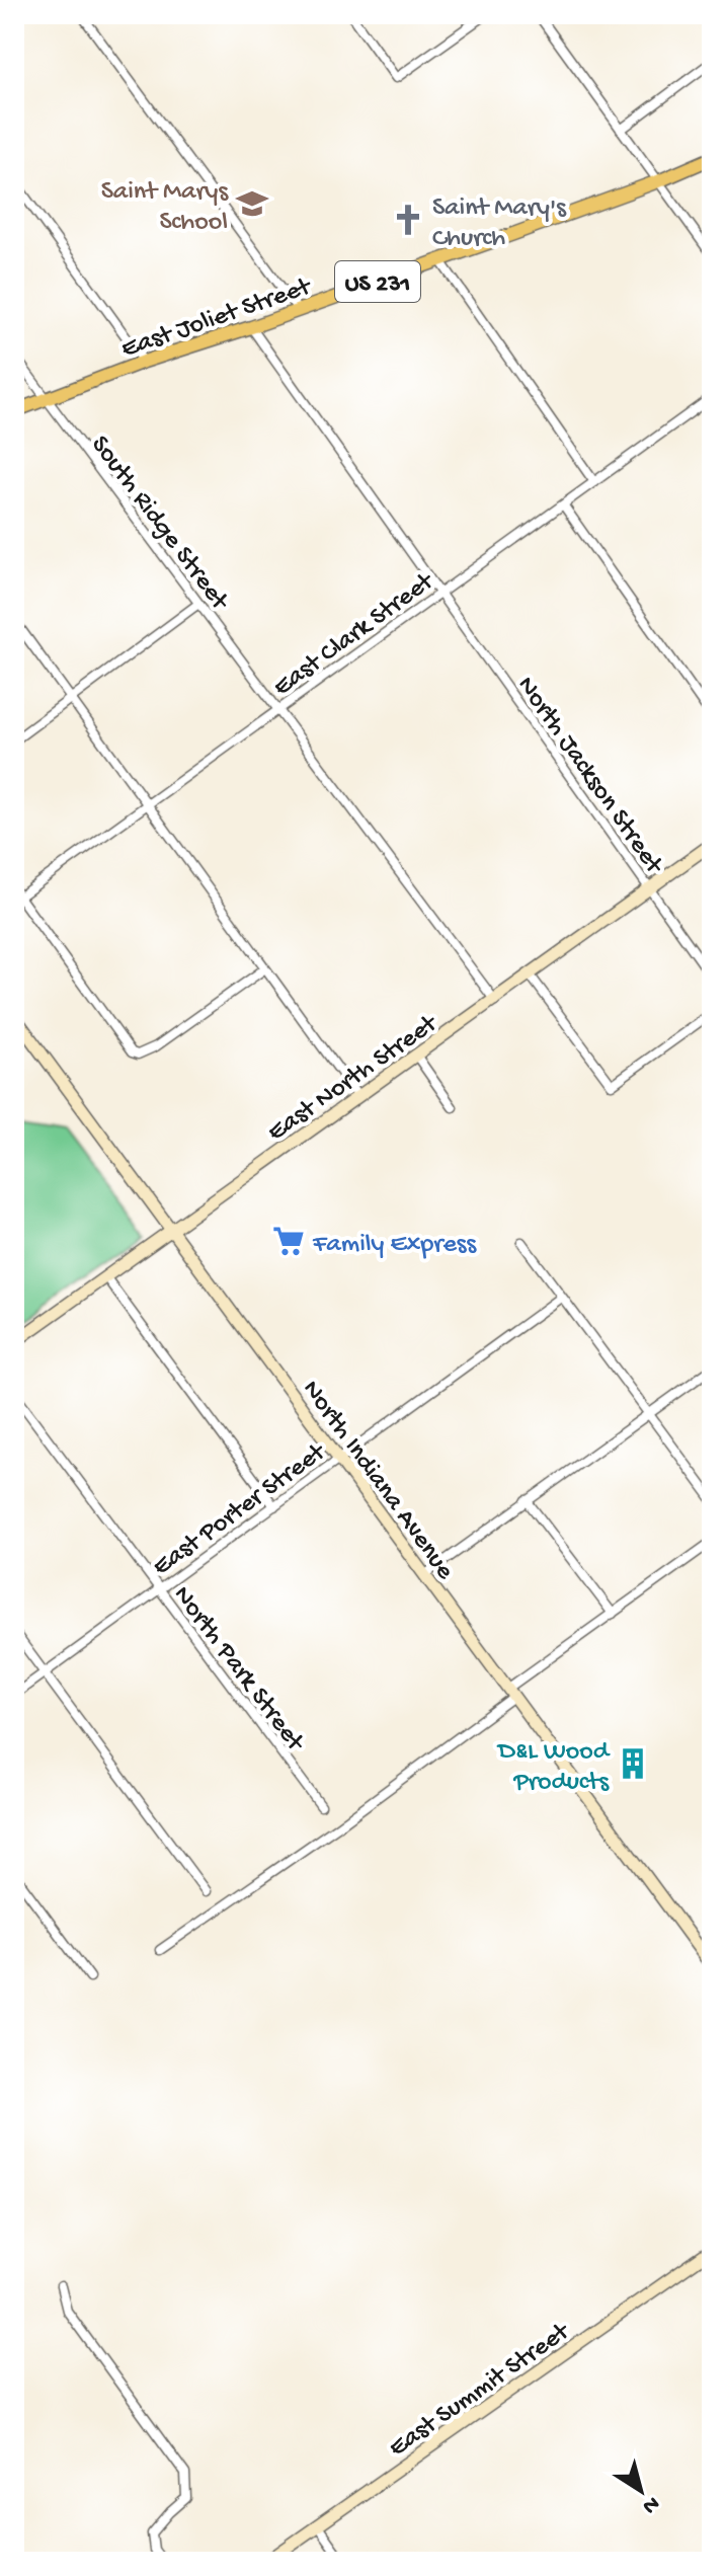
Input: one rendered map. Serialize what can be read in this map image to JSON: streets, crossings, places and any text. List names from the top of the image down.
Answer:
{
  "streets": {
    "main road": ["US 231", "East Joliet Street"],
    "street": [
      "South Ridge Street",
      "East Clark Street",
      "North Jackson Street",
      "East North Street",
      "North Indiana Avenue",
      "East Porter Street",
      "North Park Street",
      "East Summit Street"
    ]
  },
  "crossings": [
    ["US 231", "East Joliet Street"],
    ["East Joliet Street", "South Ridge Street"],
    ["East Joliet Street", "North Jackson Street"],
    ["South Ridge Street", "East Clark Street"],
    ["South Ridge Street", "East North Street"],
    ["East Clark Street", "North Jackson Street"],
    ["North Jackson Street", "East North Street"],
    ["East North Street", "North Indiana Avenue"],
    ["North Indiana Avenue", "East Porter Street"],
    ["East Porter Street", "North Park Street"]
  ],
  "places": {
    "school or university": ["Saint Marys School"],
    "church": ["Saint Mary's Church"],
    "supermarket": ["Family Express"],
    "building": ["D&L Wood Products"]
  },
  "north": "bottom right"
}
